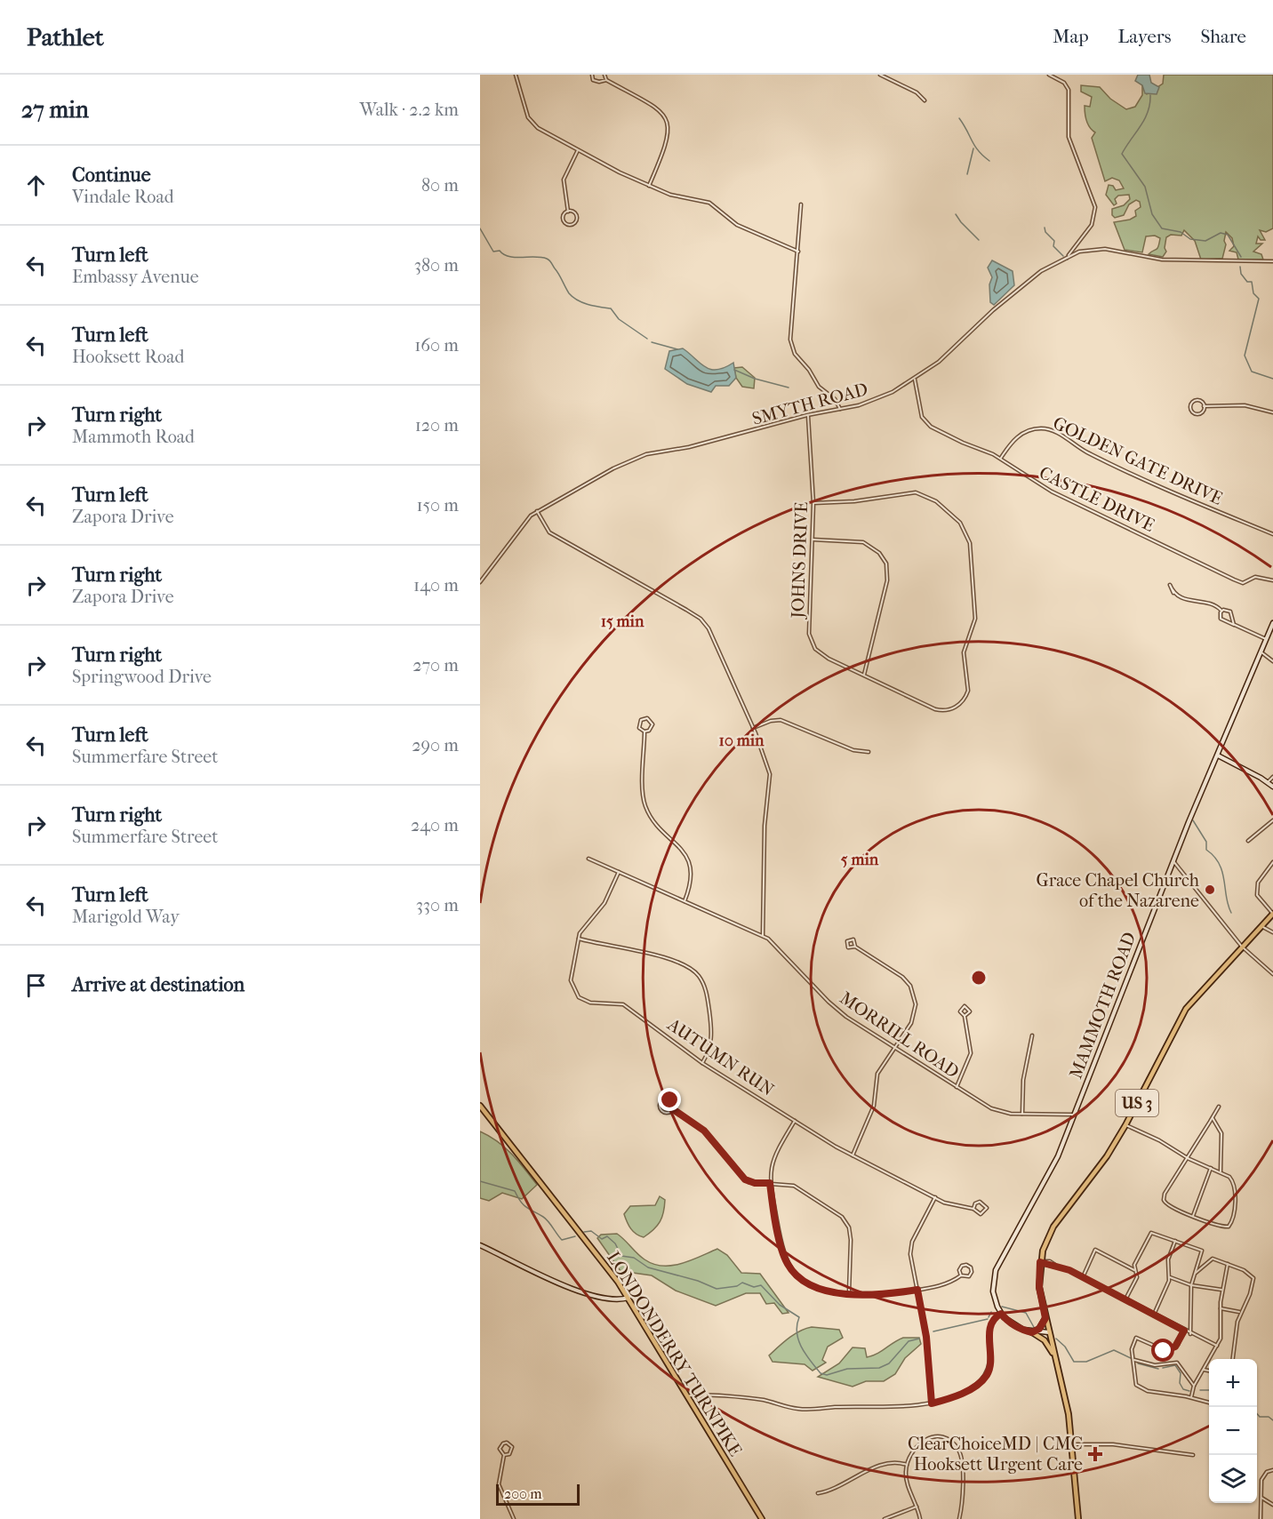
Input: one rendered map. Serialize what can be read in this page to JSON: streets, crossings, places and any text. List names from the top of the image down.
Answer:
{
  "streets": {
    "main road": ["MAMMOTH ROAD", "US 3", "LONDONDERRY TURNPIKE"],
    "street": [
      "SMYTH ROAD",
      "GOLDEN GATE DRIVE",
      "CASTLE DRIVE",
      "JOHNS DRIVE",
      "MORRILL ROAD",
      "AUTUMN RUN"
    ]
  },
  "crossings": [
    ["SMYTH ROAD", "CASTLE DRIVE"],
    ["SMYTH ROAD", "JOHNS DRIVE"],
    ["GOLDEN GATE DRIVE", "CASTLE DRIVE"],
    ["MAMMOTH ROAD", "MORRILL ROAD"],
    ["MORRILL ROAD", "AUTUMN RUN"]
  ],
  "places": {
    "other": ["Grace Chapel Church of the Nazarene"],
    "health": ["ClearChoiceMD | CMC Hooksett Urgent Care"]
  },
  "scale_bar": "200 m",
  "page": {
    "header": "Pathlet",
    "nav": ["Map", "Layers", "Share"],
    "heading": ["27 min", "Walk · 2.2 km"],
    "list": [
      ["Continue", "Vindale Road", "80 m"],
      ["Turn left", "Embassy Avenue", "380 m"],
      ["Turn left", "Hooksett Road", "160 m"],
      ["Turn right", "Mammoth Road", "120 m"],
      ["Turn left", "Zapora Drive", "150 m"],
      ["Turn right", "Zapora Drive", "140 m"],
      ["Turn right", "Springwood Drive", "270 m"],
      ["Turn left", "Summerfare Street", "290 m"],
      ["Turn right", "Summerfare Street", "240 m"],
      ["Turn left", "Marigold Way", "330 m"],
      "Arrive at destination"
    ],
    "map_buttons": ["+", "−"],
    "scale": "200 m"
  },
  "rings": ["15 min", "10 min", "5 min"]
}
